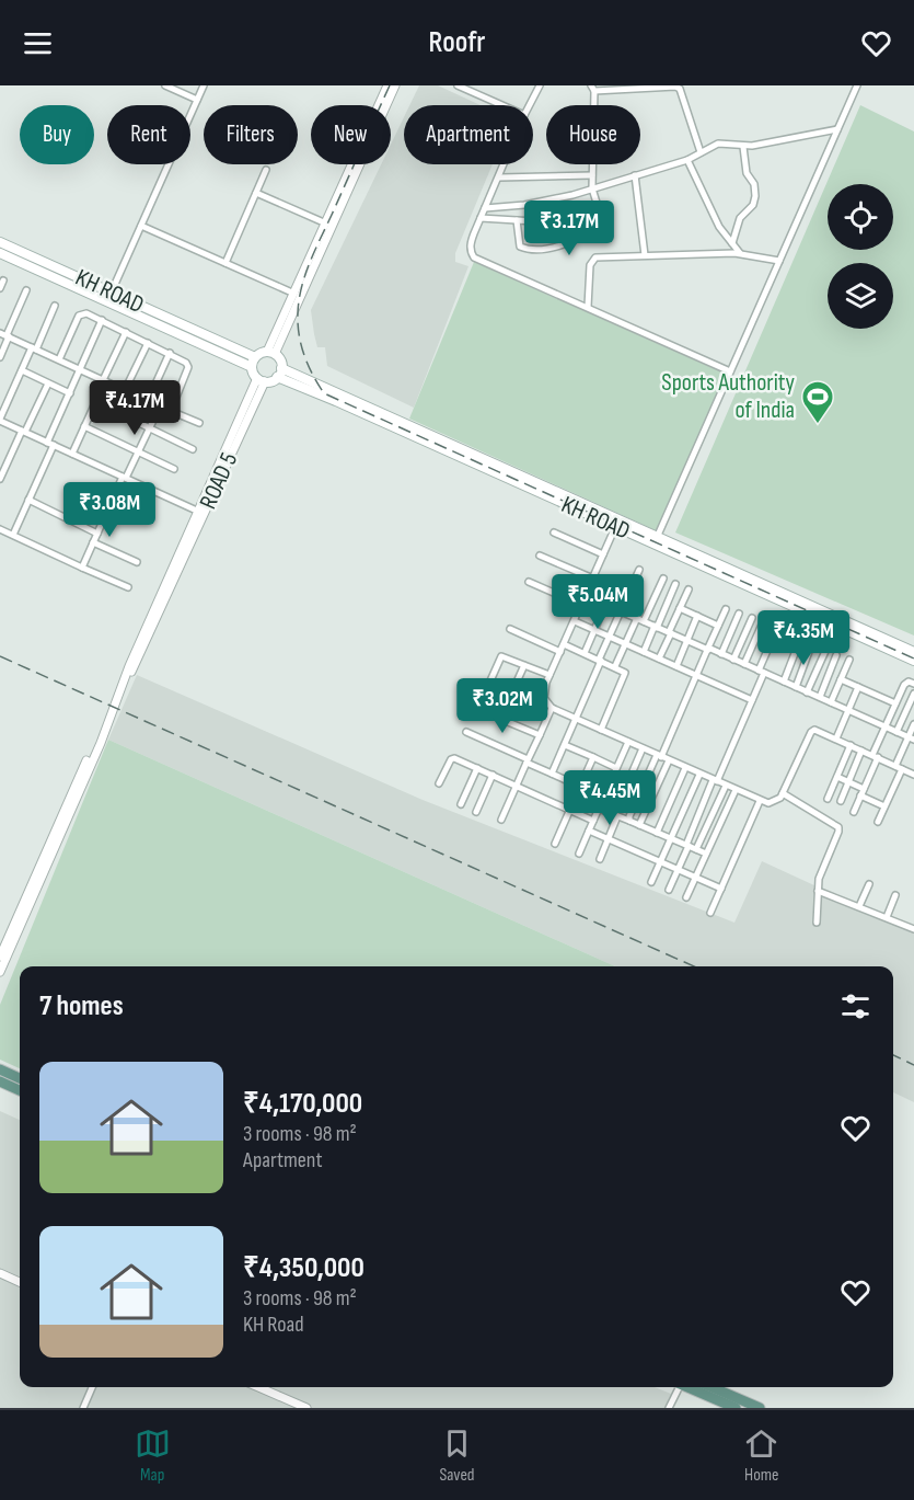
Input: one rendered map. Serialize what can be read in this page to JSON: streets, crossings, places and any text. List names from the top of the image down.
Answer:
{
  "streets": {
    "main road": ["KH ROAD"],
    "street": ["ROAD 5"]
  },
  "crossings": [
    ["KH ROAD", "ROAD 5"]
  ],
  "places": {
    "sports": ["Sports Authority of India"]
  },
  "page": {
    "header": "Roofr",
    "chip": [
      "Buy",
      "Rent",
      "Filters",
      "New",
      "Apartment",
      "House"
    ],
    "price": [
      "₹3.17M",
      "₹4.17M",
      "₹3.08M",
      "₹5.04M",
      "₹4.35M",
      "₹3.02M",
      "₹4.45M"
    ],
    "heading": "7 homes",
    "list": [
      {
        "name": "₹4,170,000",
        "note": "3 rooms · 98 m² · Apartment"
      },
      {
        "name": "₹4,350,000",
        "note": "3 rooms · 98 m² · KH Road"
      }
    ],
    "tabs": ["Map", "Saved", "Home"]
  }
}
